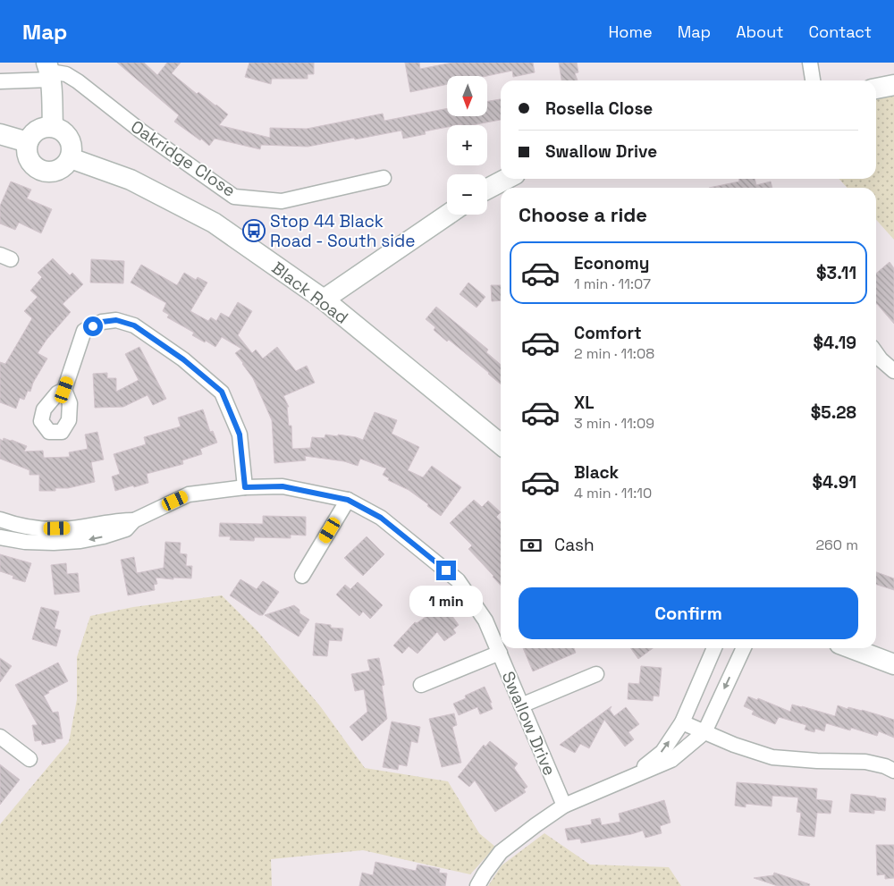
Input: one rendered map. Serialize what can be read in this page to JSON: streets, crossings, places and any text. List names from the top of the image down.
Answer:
{
  "streets": {
    "main road": ["Black Road"],
    "street": ["Oakridge Close", "Swallow Drive"]
  },
  "places": {
    "bus stop": ["Stop 44 Black Road - South side"]
  },
  "north": "bottom",
  "page": {
    "header": "Map",
    "nav": [
      "Home",
      "Map",
      "About",
      "Contact"
    ],
    "map_buttons": ["+", "−"],
    "banner": ["Rosella Close", "Swallow Drive"],
    "heading": "Choose a ride",
    "list": [
      {
        "name": "Economy",
        "note": "1 min · 11:07",
        "value": "$3.11"
      },
      {
        "name": "Comfort",
        "note": "2 min · 11:08",
        "value": "$4.19"
      },
      {
        "name": "XL",
        "note": "3 min · 11:09",
        "value": "$5.28"
      },
      {
        "name": "Black",
        "note": "4 min · 11:10",
        "value": "$4.91"
      }
    ],
    "pay": ["Cash", "260 m"],
    "buttons": "Confirm",
    "bubble": "1 min"
  }
}
